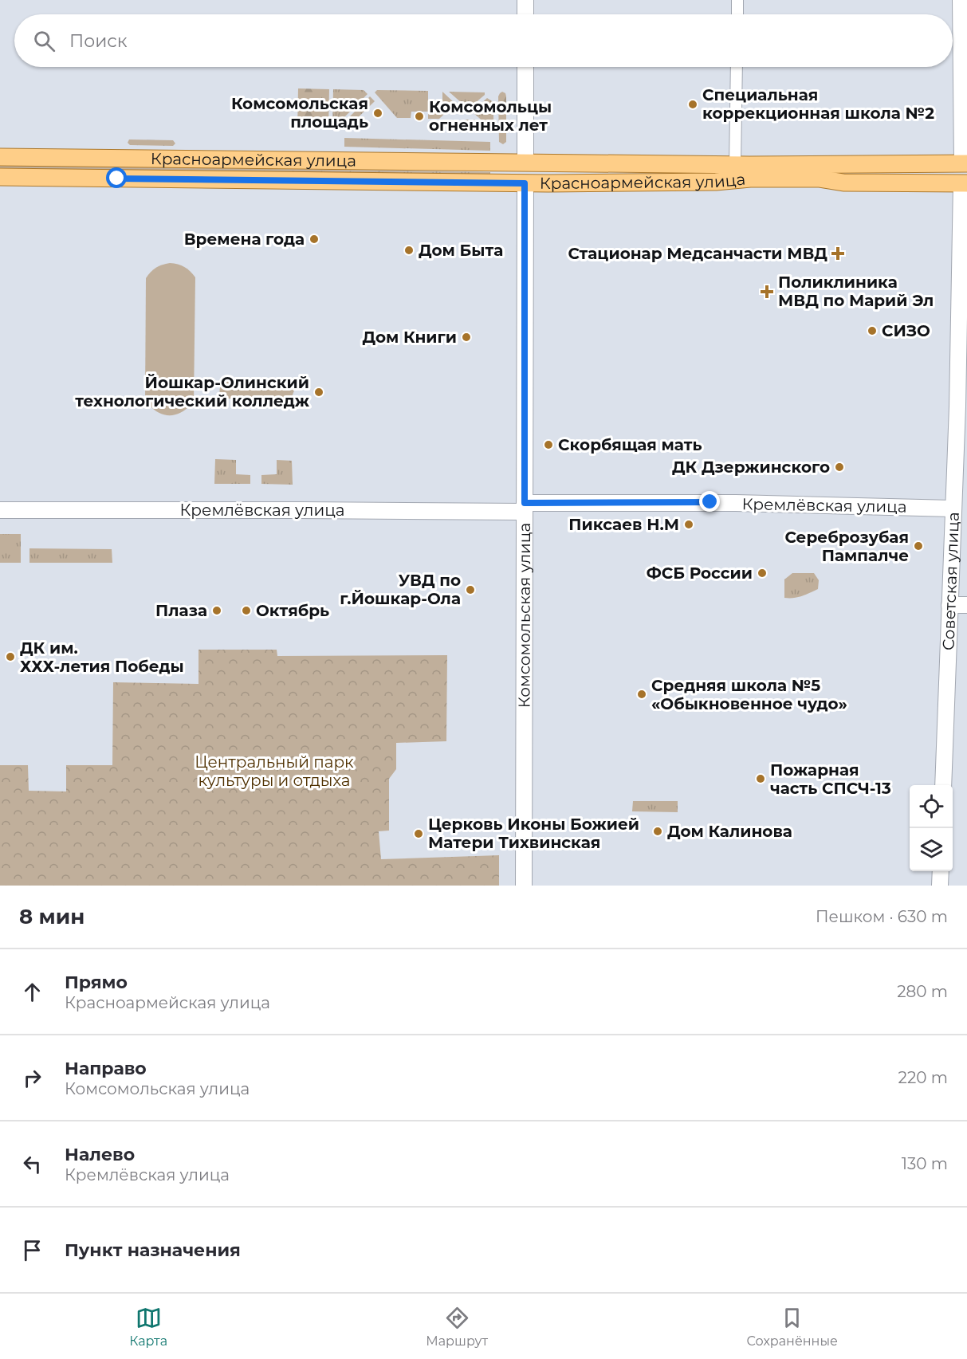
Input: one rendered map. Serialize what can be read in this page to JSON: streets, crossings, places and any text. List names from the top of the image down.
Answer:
{
  "streets": {
    "main road": ["Красноармейская улица", "Советская улица", "Комсомольская улица"],
    "street": ["Кремлёвская улица"]
  },
  "crossings": [
    ["Красноармейская улица", "Советская улица"],
    ["Красноармейская улица", "Комсомольская улица"],
    ["Кремлёвская улица", "Советская улица"],
    ["Кремлёвская улица", "Комсомольская улица"]
  ],
  "parks": ["Центральный парк культуры и отдыха"],
  "places": {
    "other": [
      "Специальная коррекционная школа №2",
      "Комсомольская площадь",
      "Комсомольцы огненных лет",
      "Времена года",
      "Дом Быта",
      "СИЗО",
      "Дом Книги",
      "Йошкар-Олинский технологический колледж",
      "Скорбящая мать",
      "ДК Дзержинского",
      "Пиксаев Н.М",
      "Сереброзубая Пампалче",
      "ФСБ России",
      "УВД по г.Йошкар-Ола",
      "Плаза",
      "Октябрь",
      "ДК им. ХХХ-летия Победы",
      "Средняя школа №5 «Обыкновенное чудо»",
      "Пожарная часть СПСЧ-13",
      "Дом Калинова",
      "Церковь Иконы Божией Матери Тихвинская"
    ],
    "health": ["Стационар Медсанчасти МВД", "Поликлиника МВД по Марий Эл"]
  },
  "page": {
    "search": "Поиск",
    "heading": ["8 мин", "Пешком · 630 m"],
    "list": [
      ["Прямо", "Красноармейская улица", "280 m"],
      ["Направо", "Комсомольская улица", "220 m"],
      ["Налево", "Кремлёвская улица", "130 m"],
      "Пункт назначения"
    ],
    "nav": ["Карта", "Маршрут", "Сохранённые"]
  }
}
